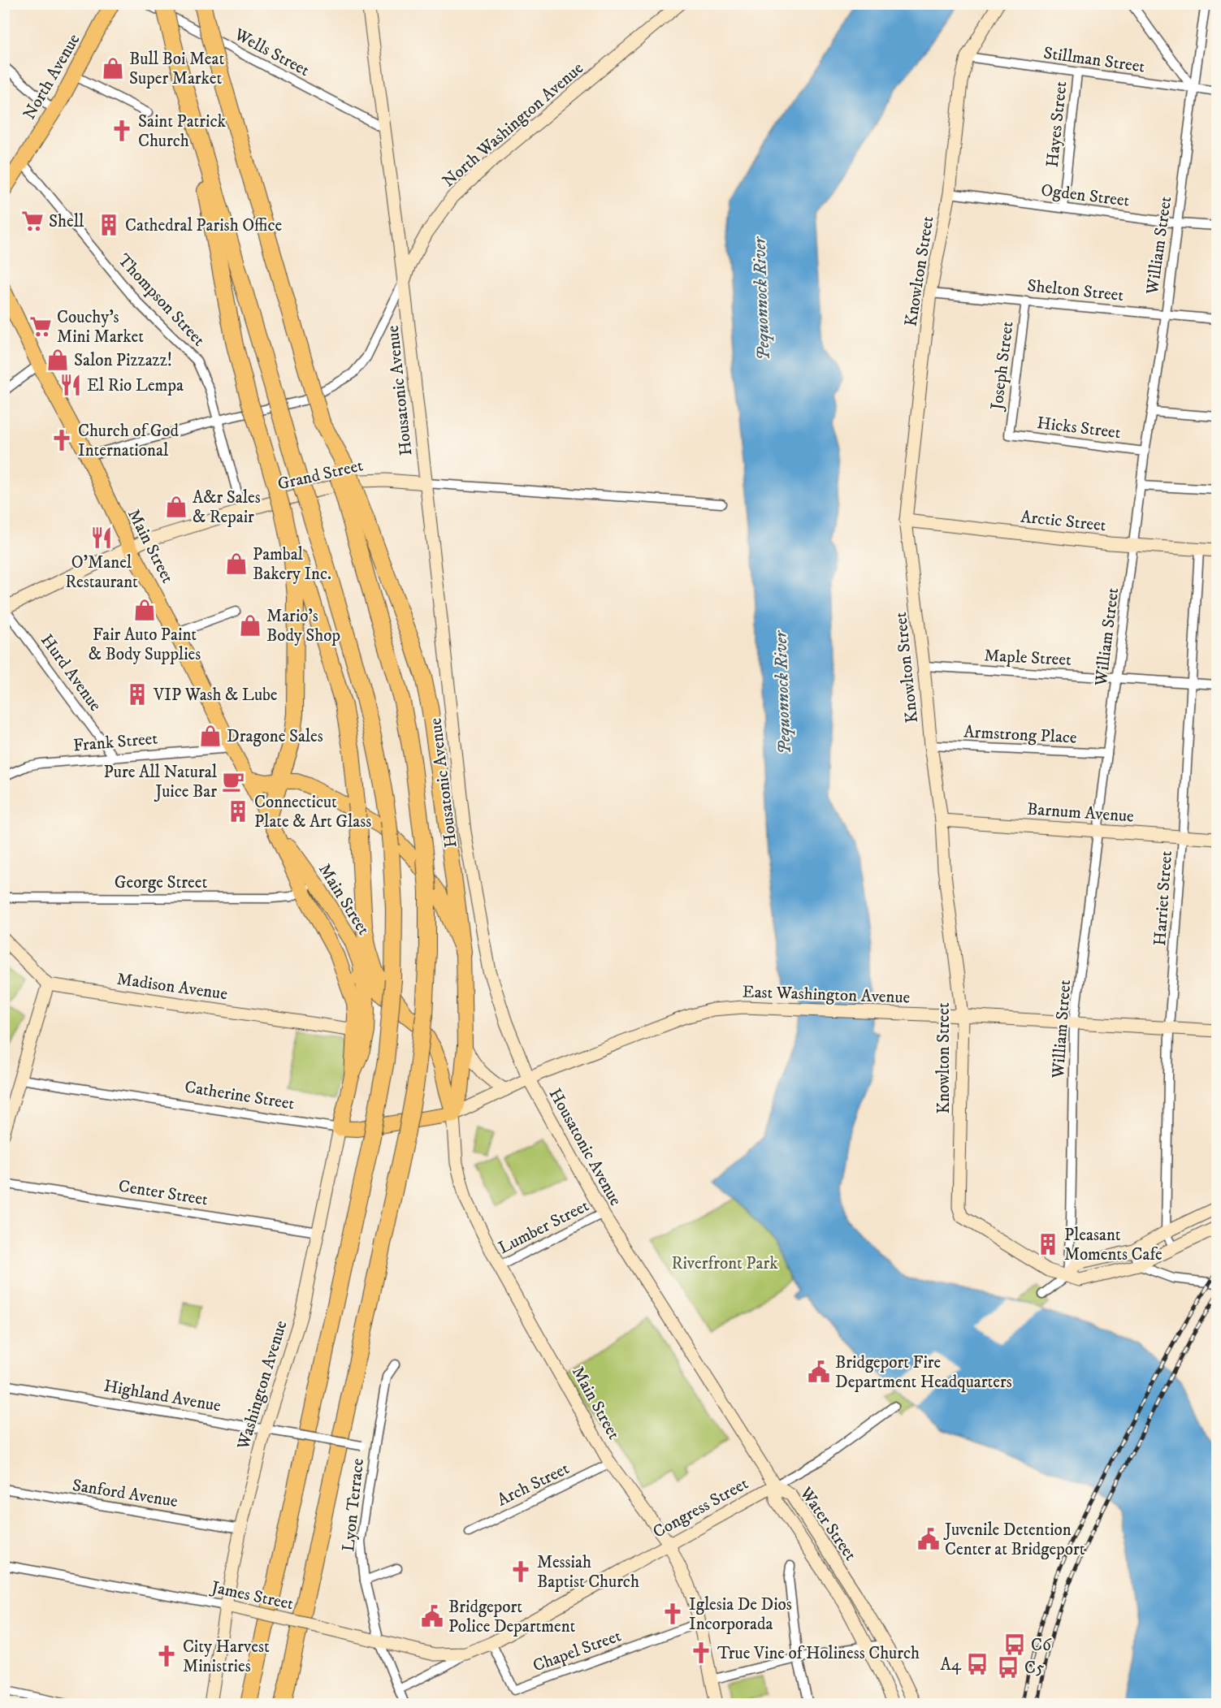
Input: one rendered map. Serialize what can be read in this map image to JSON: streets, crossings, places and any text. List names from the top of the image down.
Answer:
{
  "streets": {
    "main road": [
      "North Avenue",
      "North Washington Avenue",
      "Knowlton Street",
      "Housatonic Avenue",
      "Grand Street",
      "Arctic Street",
      "Main Street",
      "Barnum Avenue",
      "Madison Avenue",
      "East Washington Avenue",
      "Catherine Street",
      "Washington Avenue",
      "Congress Street",
      "Water Street",
      "James Street"
    ],
    "street": [
      "Wells Street",
      "Stillman Street",
      "Hayes Street",
      "Ogden Street",
      "William Street",
      "Shelton Street",
      "Thompson Street",
      "Joseph Street",
      "Hicks Street",
      "Maple Street",
      "Hurd Avenue",
      "Armstrong Place",
      "Frank Street",
      "George Street",
      "Harriet Street",
      "Center Street",
      "Lumber Street",
      "Highland Avenue",
      "Arch Street",
      "Sanford Avenue",
      "Lyon Terrace",
      "Chapel Street"
    ]
  },
  "crossings": [
    ["Wells Street", "Housatonic Avenue"],
    ["Stillman Street", "Hayes Street"],
    ["Stillman Street", "William Street"],
    ["Stillman Street", "Knowlton Street"],
    ["North Avenue", "Thompson Street"],
    ["North Washington Avenue", "Thompson Street"],
    ["North Washington Avenue", "Housatonic Avenue"],
    ["North Washington Avenue", "Main Street"],
    ["Hayes Street", "Ogden Street"],
    ["Ogden Street", "William Street"],
    ["Ogden Street", "Knowlton Street"],
    ["William Street", "Knowlton Street"],
    ["William Street", "Shelton Street"],
    ["William Street", "Hicks Street"],
    ["William Street", "Arctic Street"],
    ["William Street", "Maple Street"],
    ["William Street", "Armstrong Place"],
    ["William Street", "Barnum Avenue"],
    ["William Street", "East Washington Avenue"],
    ["Knowlton Street", "Shelton Street"],
    ["Knowlton Street", "Arctic Street"],
    ["Knowlton Street", "Maple Street"],
    ["Knowlton Street", "Armstrong Place"],
    ["Knowlton Street", "Barnum Avenue"],
    ["Knowlton Street", "East Washington Avenue"],
    ["Shelton Street", "Joseph Street"],
    ["Thompson Street", "Grand Street"],
    ["Joseph Street", "Hicks Street"],
    ["Housatonic Avenue", "Grand Street"],
    ["Housatonic Avenue", "East Washington Avenue"],
    ["Housatonic Avenue", "Lumber Street"],
    ["Housatonic Avenue", "Congress Street"],
    ["Housatonic Avenue", "Water Street"],
    ["Grand Street", "Main Street"],
    ["Grand Street", "Hurd Avenue"],
    ["Arctic Street", "Harriet Street"],
    ["Main Street", "Frank Street"],
    ["Main Street", "George Street"],
    ["Main Street", "Madison Avenue"],
    ["Main Street", "East Washington Avenue"],
    ["Main Street", "Catherine Street"],
    ["Main Street", "Lumber Street"],
    ["Main Street", "Washington Avenue"],
    ["Main Street", "Arch Street"],
    ["Main Street", "Congress Street"],
    ["Main Street", "Chapel Street"],
    ["Maple Street", "Harriet Street"],
    ["Hurd Avenue", "Frank Street"],
    ["Barnum Avenue", "Harriet Street"],
    ["Harriet Street", "East Washington Avenue"],
    ["Madison Avenue", "Washington Avenue"],
    ["East Washington Avenue", "Catherine Street"],
    ["Catherine Street", "Washington Avenue"],
    ["Center Street", "Washington Avenue"],
    ["Washington Avenue", "Highland Avenue"],
    ["Washington Avenue", "Sanford Avenue"],
    ["Washington Avenue", "James Street"],
    ["Highland Avenue", "Lyon Terrace"],
    ["Lyon Terrace", "James Street"],
    ["Congress Street", "Water Street"],
    ["Congress Street", "James Street"],
    ["Congress Street", "Chapel Street"],
    ["James Street", "Chapel Street"]
  ],
  "water": ["Pequonnock River"],
  "parks": ["Riverfront Park"],
  "places": {
    "shop": [
      "Bull Boi Meat Super Market",
      "Salon Pizzazz!",
      "A&r Sales & Repair",
      "Pambal Bakery Inc.",
      "Fair Auto Paint & Body Supplies",
      "Mario's Body Shop",
      "Dragone Sales"
    ],
    "church": [
      "Saint Patrick Church",
      "Church of God International",
      "Messiah Baptist Church",
      "Iglesia De Dios Incorporada",
      "True Vine of Holiness Church",
      "City Harvest Ministries"
    ],
    "supermarket": ["Shell", "Couchy's Mini Market"],
    "building": [
      "Cathedral Parish Office",
      "VIP Wash & Lube",
      "Connecticut Plate & Art Glass",
      "Pleasant Moments Cafe"
    ],
    "restaurant": ["El Rio Lempa", "O'Manel Restaurant"],
    "cafe": ["Pure All Natural Juice Bar"],
    "public building": ["Bridgeport Fire Department Headquarters", "Juvenile Detention Center at Bridgeport", "Bridgeport Police Department"],
    "bus stop": ["C6", "A4", "C5"]
  }
}
